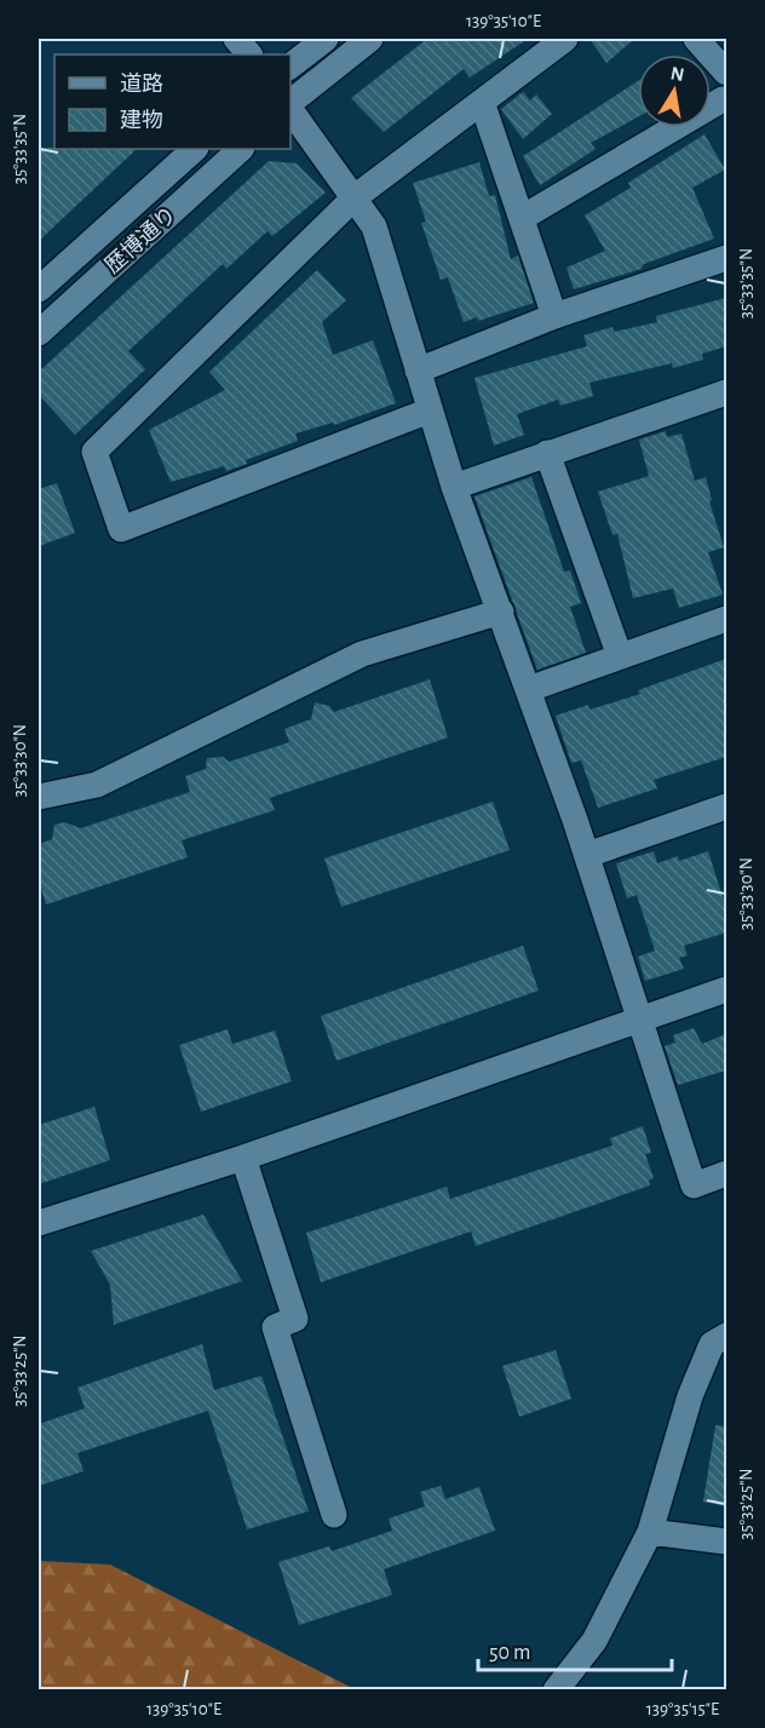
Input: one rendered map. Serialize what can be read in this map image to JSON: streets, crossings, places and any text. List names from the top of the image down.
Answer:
{
  "streets": {
    "street": ["歴博通り"]
  },
  "legend": ["道路", "建物"],
  "scale_bar": "50 m",
  "north": "top",
  "coordinates": [
    "139°35'10\"E",
    "35°33'35\"N",
    "35°33'30\"N",
    "35°33'25\"N",
    "139°35'15\"E"
  ]
}
